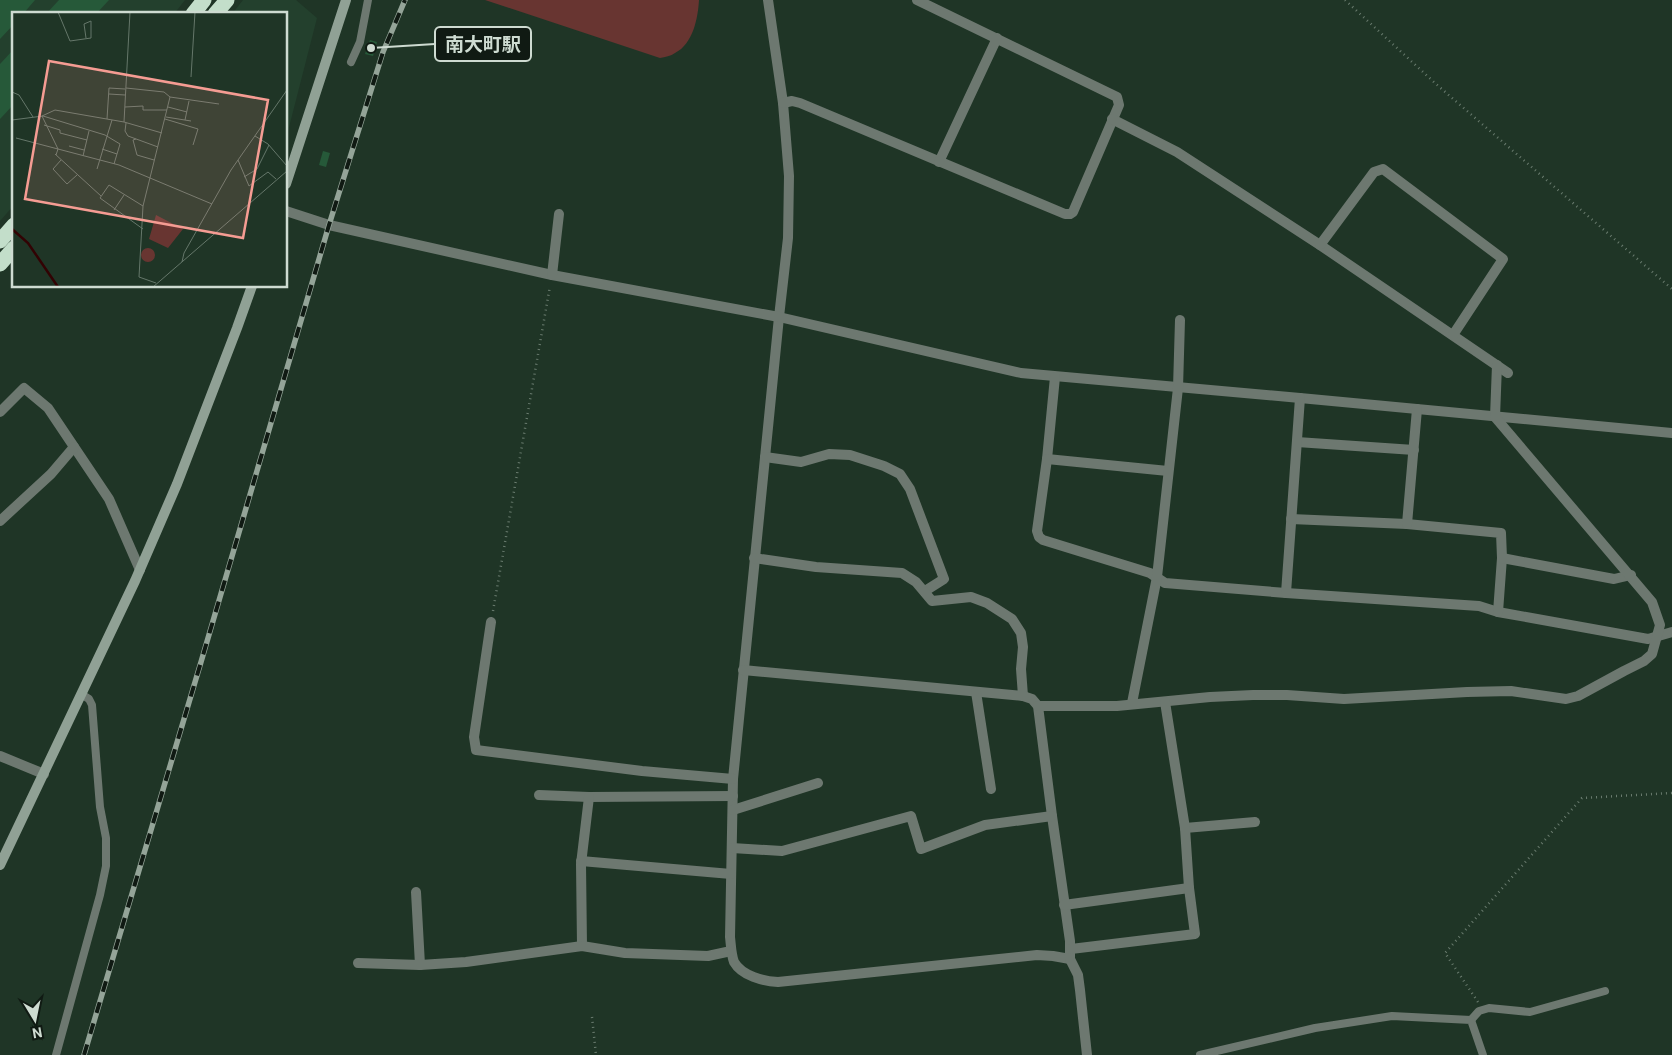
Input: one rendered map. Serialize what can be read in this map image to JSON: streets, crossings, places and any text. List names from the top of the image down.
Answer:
{
  "places": ["南大町駅"],
  "north": "bottom"
}
